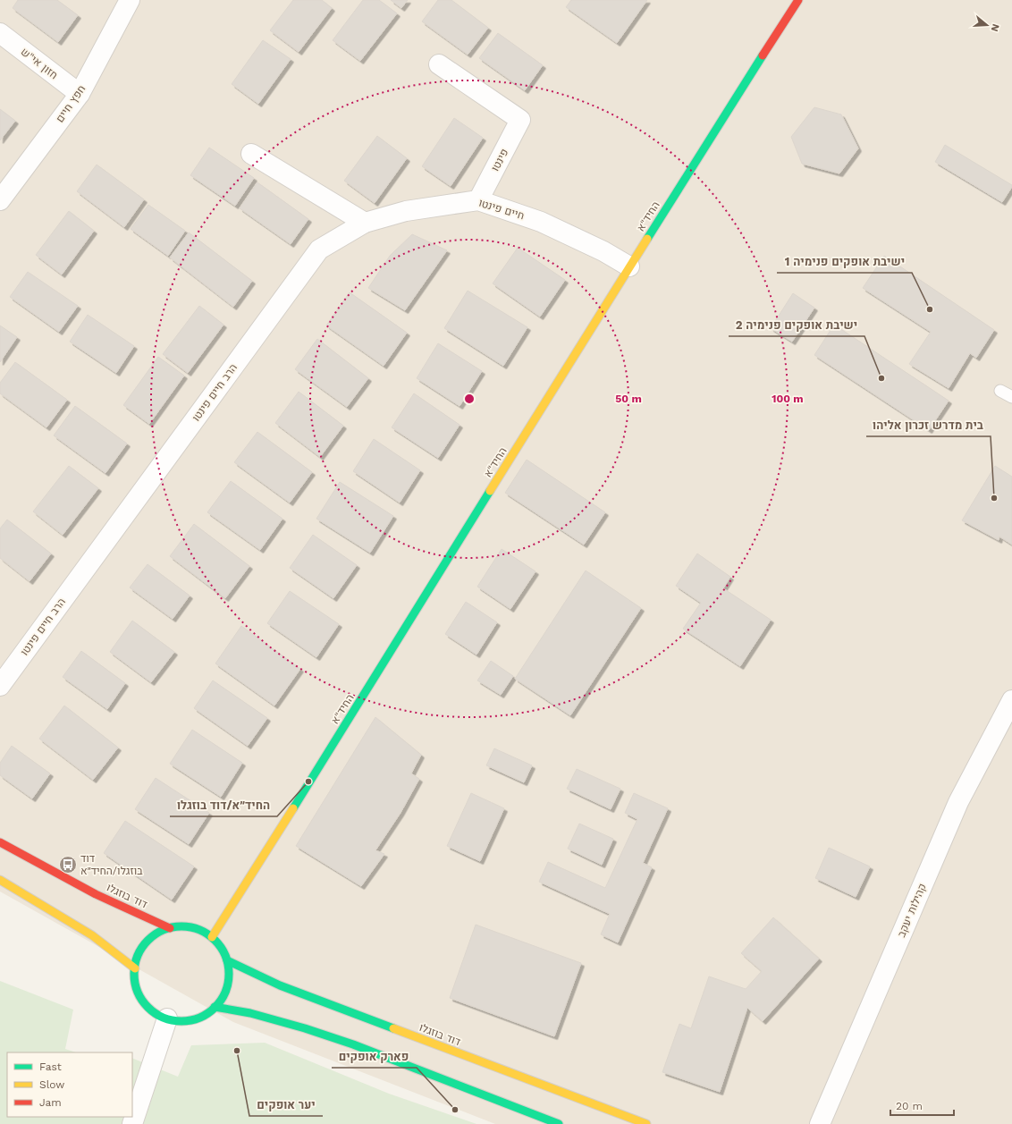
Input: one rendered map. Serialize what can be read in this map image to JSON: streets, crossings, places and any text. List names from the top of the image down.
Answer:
{
  "streets": {
    "street": [
      "חזון אי\"ש",
      "חפץ חיים",
      "פינטו",
      "חיים פינטו",
      "החיד\"א",
      "הרב חיים פינטו",
      "דוד בוזגלו",
      "קהילות יעקב"
    ]
  },
  "crossings": [
    ["חזון אי\"ש", "חפץ חיים"],
    ["פינטו", "חיים פינטו"],
    ["חיים פינטו", "החיד\"א"],
    ["חיים פינטו", "הרב חיים פינטו"],
    ["החיד\"א", "דוד בוזגלו"]
  ],
  "places": {
    "other": [
      "ישיבת אופקים פנימיה 1",
      "ישיבת אופקים פנימיה 2",
      "בית מדרש זכרון אליהו",
      "החיד״א/דוד בוזגלו",
      "יער אופקים",
      "פארק אופקים"
    ],
    "bus stop": ["דוד בוזגלו/החיד״א"]
  },
  "legend": ["Fast", "Slow", "Jam"],
  "scale_bar": "20 m",
  "north": "right",
  "rings": ["50 m", "100 m"]
}
